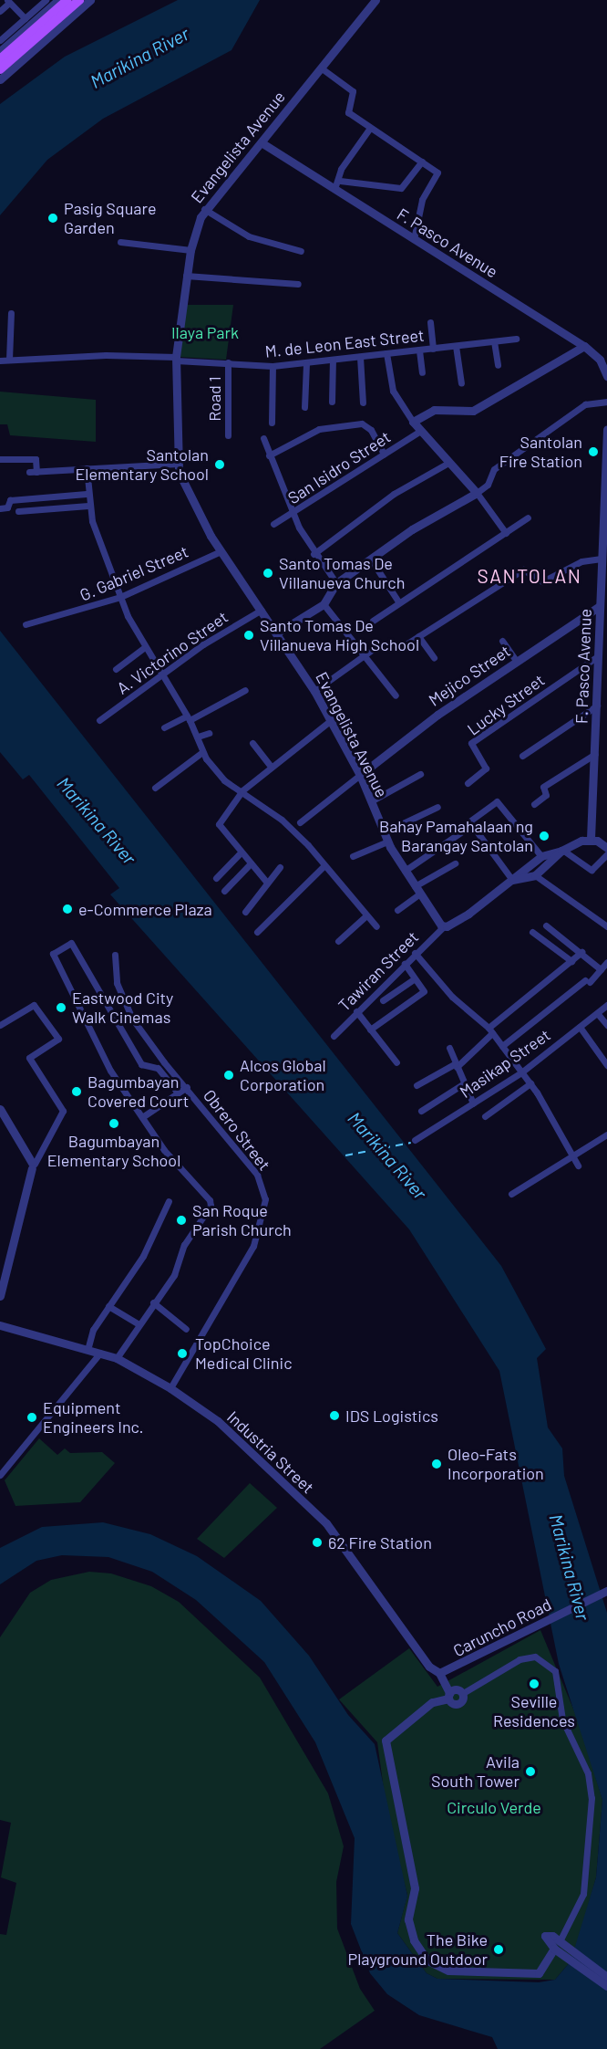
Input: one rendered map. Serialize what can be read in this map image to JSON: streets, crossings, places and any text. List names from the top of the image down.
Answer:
{
  "streets": {
    "street": [
      "Evangelista Avenue",
      "F. Pasco Avenue",
      "M. de Leon East Street",
      "Road 1",
      "San Isidro Street",
      "G. Gabriel Street",
      "A. Victorino Street",
      "Mejico Street",
      "Lucky Street",
      "Tawiran Street",
      "Masikap Street",
      "Obrero Street",
      "Industria Street",
      "Caruncho Road"
    ]
  },
  "crossings": [
    ["Evangelista Avenue", "F. Pasco Avenue"],
    ["Evangelista Avenue", "M. de Leon East Street"],
    ["Evangelista Avenue", "G. Gabriel Street"],
    ["Evangelista Avenue", "A. Victorino Street"],
    ["Evangelista Avenue", "Mejico Street"],
    ["Evangelista Avenue", "Tawiran Street"],
    ["F. Pasco Avenue", "Mejico Street"],
    ["F. Pasco Avenue", "Lucky Street"],
    ["M. de Leon East Street", "Road 1"],
    ["Obrero Street", "Industria Street"],
    ["Industria Street", "Caruncho Road"]
  ],
  "districts": ["SANTOLAN"],
  "water": ["Marikina River"],
  "parks": ["Ilaya Park", "Circulo Verde"],
  "places": [
    "Pasig Square Garden",
    "Santolan Fire Station",
    "Santolan Elementary School",
    "Santo Tomas De Villanueva Church",
    "Santo Tomas De Villanueva High School",
    "Bahay Pamahalaan ng Barangay Santolan",
    "e-Commerce Plaza",
    "Eastwood City Walk Cinemas",
    "Alcos Global Corporation",
    "Bagumbayan Covered Court",
    "Bagumbayan Elementary School",
    "San Roque Parish Church",
    "TopChoice Medical Clinic",
    "IDS Logistics",
    "Equipment Engineers Inc.",
    "Oleo-Fats Incorporation",
    "62 Fire Station",
    "Seville Residences",
    "Avila South Tower",
    "The Bike Playground Outdoor"
  ]
}
